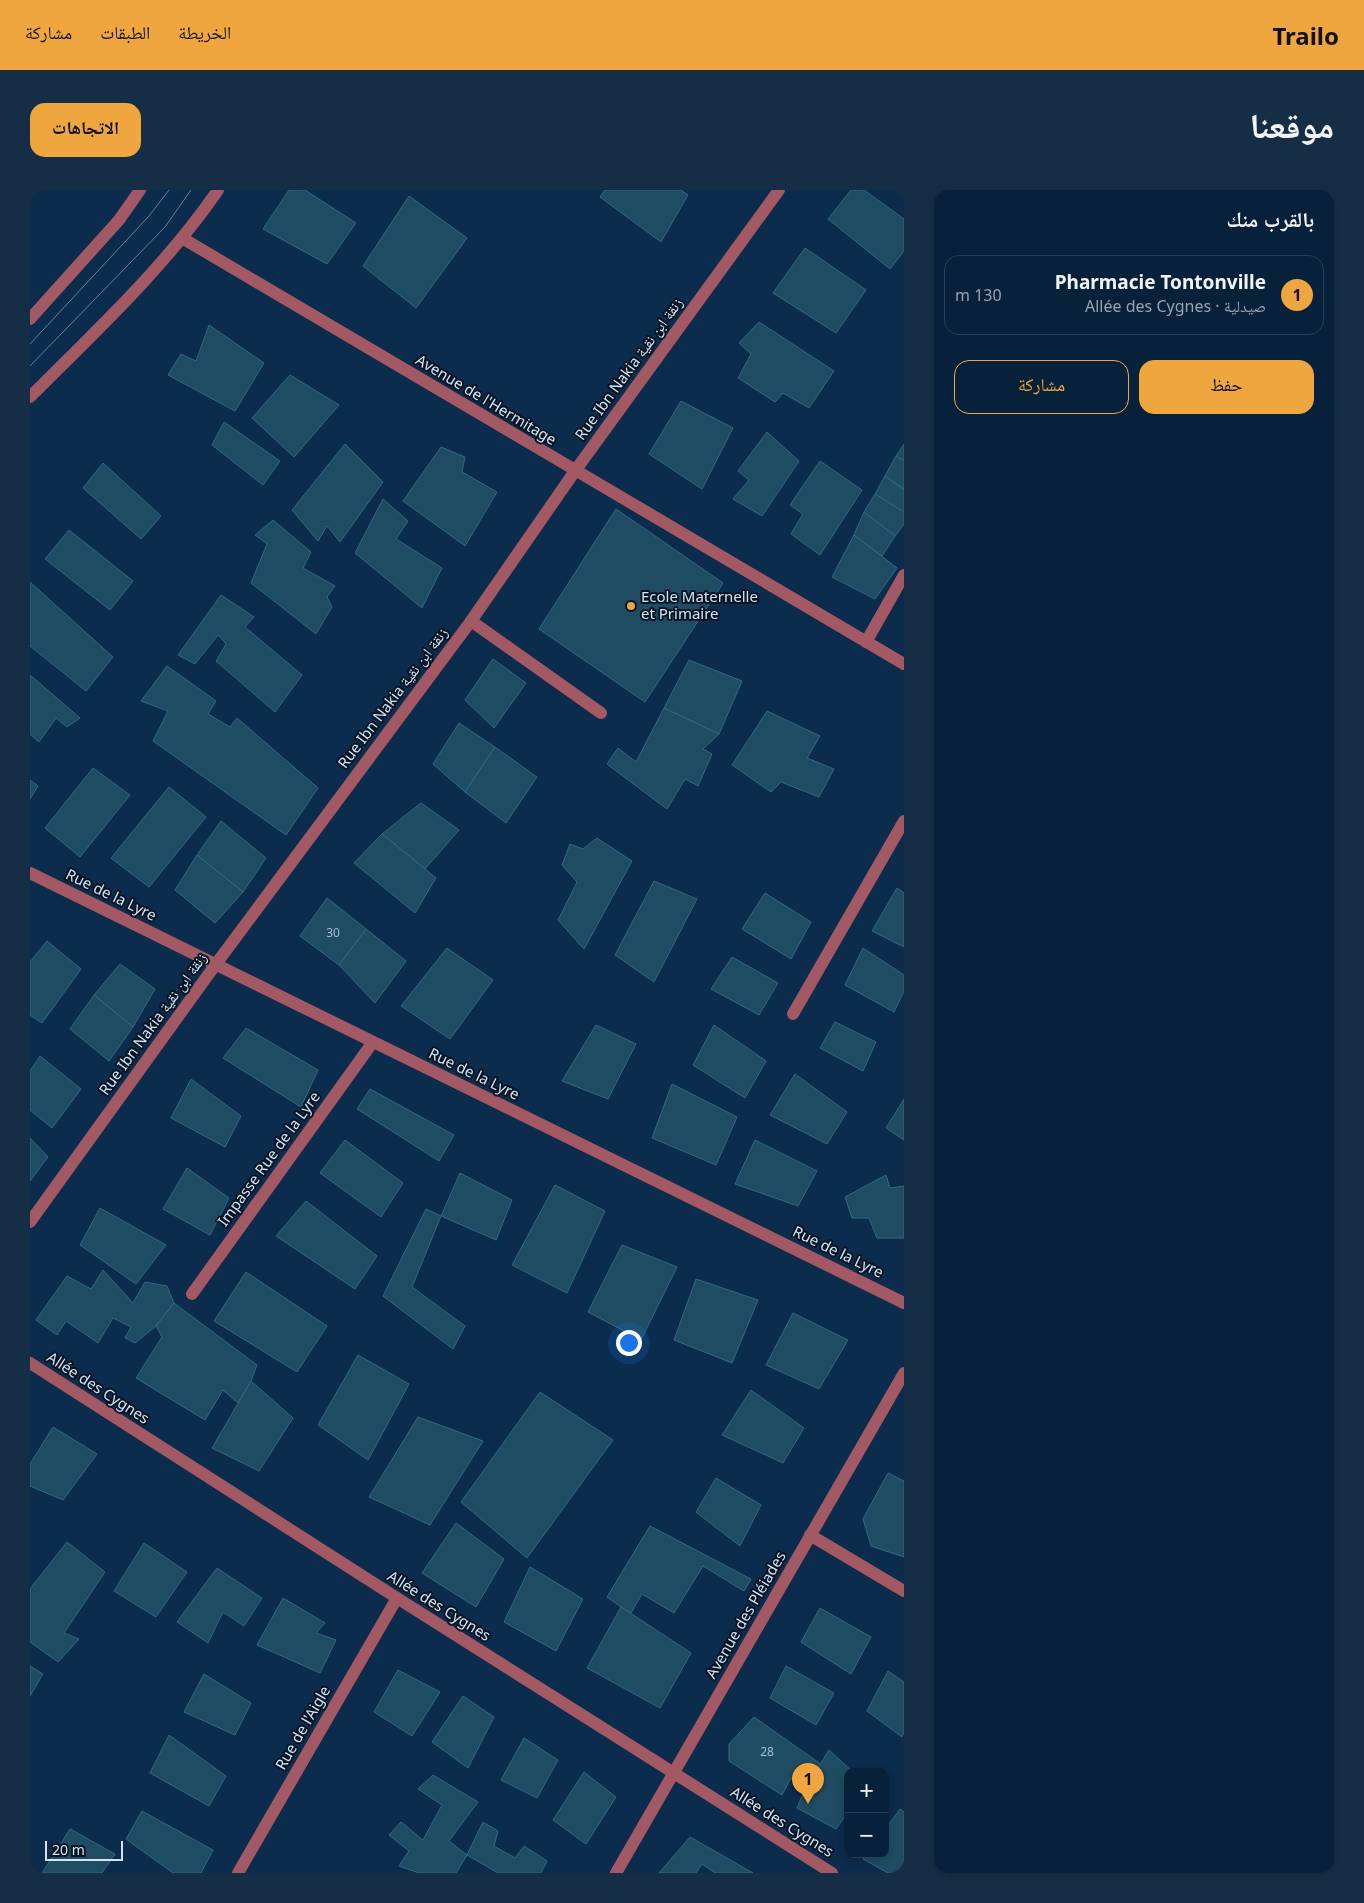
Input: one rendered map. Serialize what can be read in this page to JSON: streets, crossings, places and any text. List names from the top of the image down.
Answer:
{
  "streets": {
    "street": [
      "Rue Ibn Nakia زنقة ابن نقية",
      "Avenue de l'Hermitage",
      "Rue de la Lyre",
      "Impasse Rue de la Lyre",
      "Allée des Cygnes",
      "Avenue des Pléiades",
      "Rue de l'Aigle"
    ]
  },
  "crossings": [
    ["Rue Ibn Nakia زنقة ابن نقية", "Avenue de l'Hermitage"],
    ["Rue Ibn Nakia زنقة ابن نقية", "Rue de la Lyre"],
    ["Rue de la Lyre", "Impasse Rue de la Lyre"],
    ["Allée des Cygnes", "Avenue des Pléiades"],
    ["Allée des Cygnes", "Rue de l'Aigle"]
  ],
  "places": ["Ecole Maternelle et Primaire"],
  "house_numbers": ["30", "28"],
  "scale_bar": "20 m",
  "page": {
    "header": "Trailo",
    "nav": ["الخريطة", "الطبقات", "مشاركة"],
    "title": "موقعنا",
    "buttons": [
      "الاتجاهات",
      ["حفظ", "مشاركة"]
    ],
    "heading": "بالقرب منك",
    "list": [
      {
        "mark": "1",
        "name": "Pharmacie Tontonville",
        "note": "صيدلية · Allée des Cygnes",
        "value": "130 m"
      }
    ],
    "pins": "1",
    "map_buttons": ["+", "−"],
    "scale": "20 m"
  }
}
